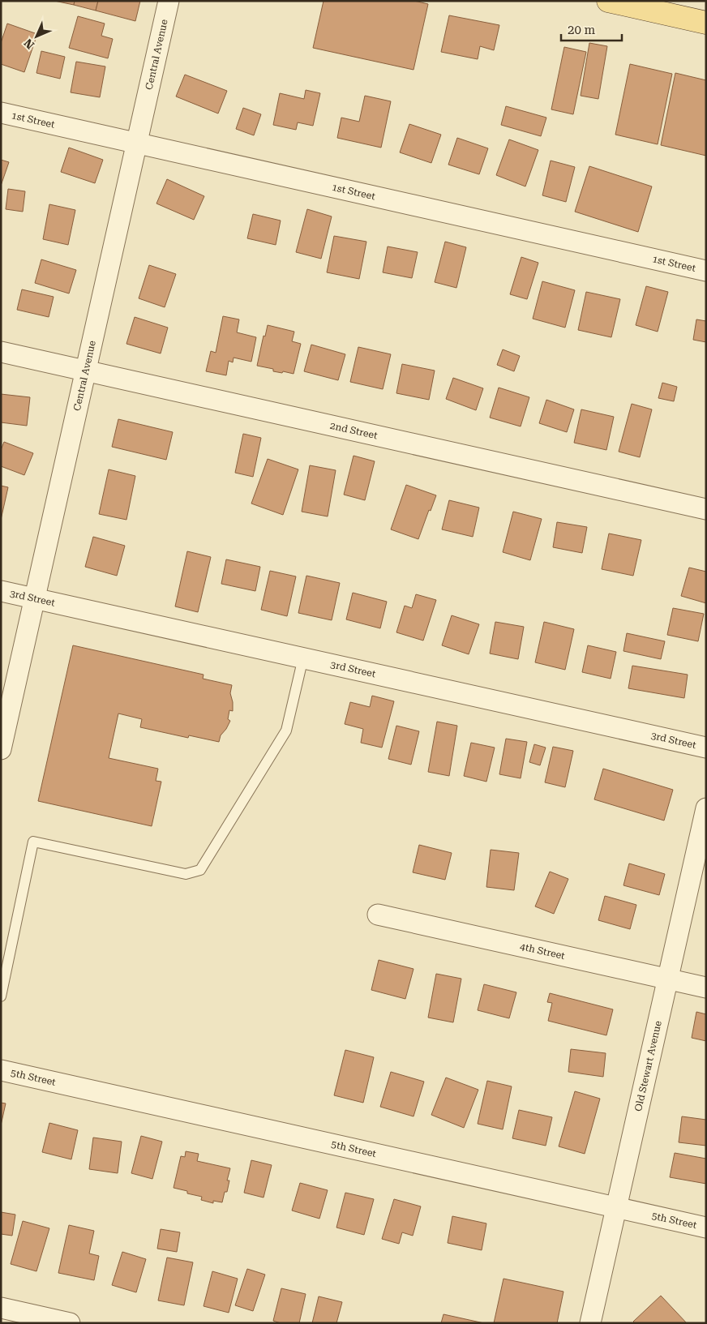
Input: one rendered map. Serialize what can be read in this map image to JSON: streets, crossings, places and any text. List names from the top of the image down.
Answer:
{
  "streets": {
    "street": [
      "Central Avenue",
      "1st Street",
      "2nd Street",
      "3rd Street",
      "4th Street",
      "Old Stewart Avenue",
      "5th Street"
    ]
  },
  "crossings": [
    ["Central Avenue", "1st Street"],
    ["Central Avenue", "2nd Street"],
    ["Central Avenue", "3rd Street"],
    ["4th Street", "Old Stewart Avenue"],
    ["Old Stewart Avenue", "5th Street"]
  ],
  "scale_bar": "20 m",
  "north": "bottom left"
}
